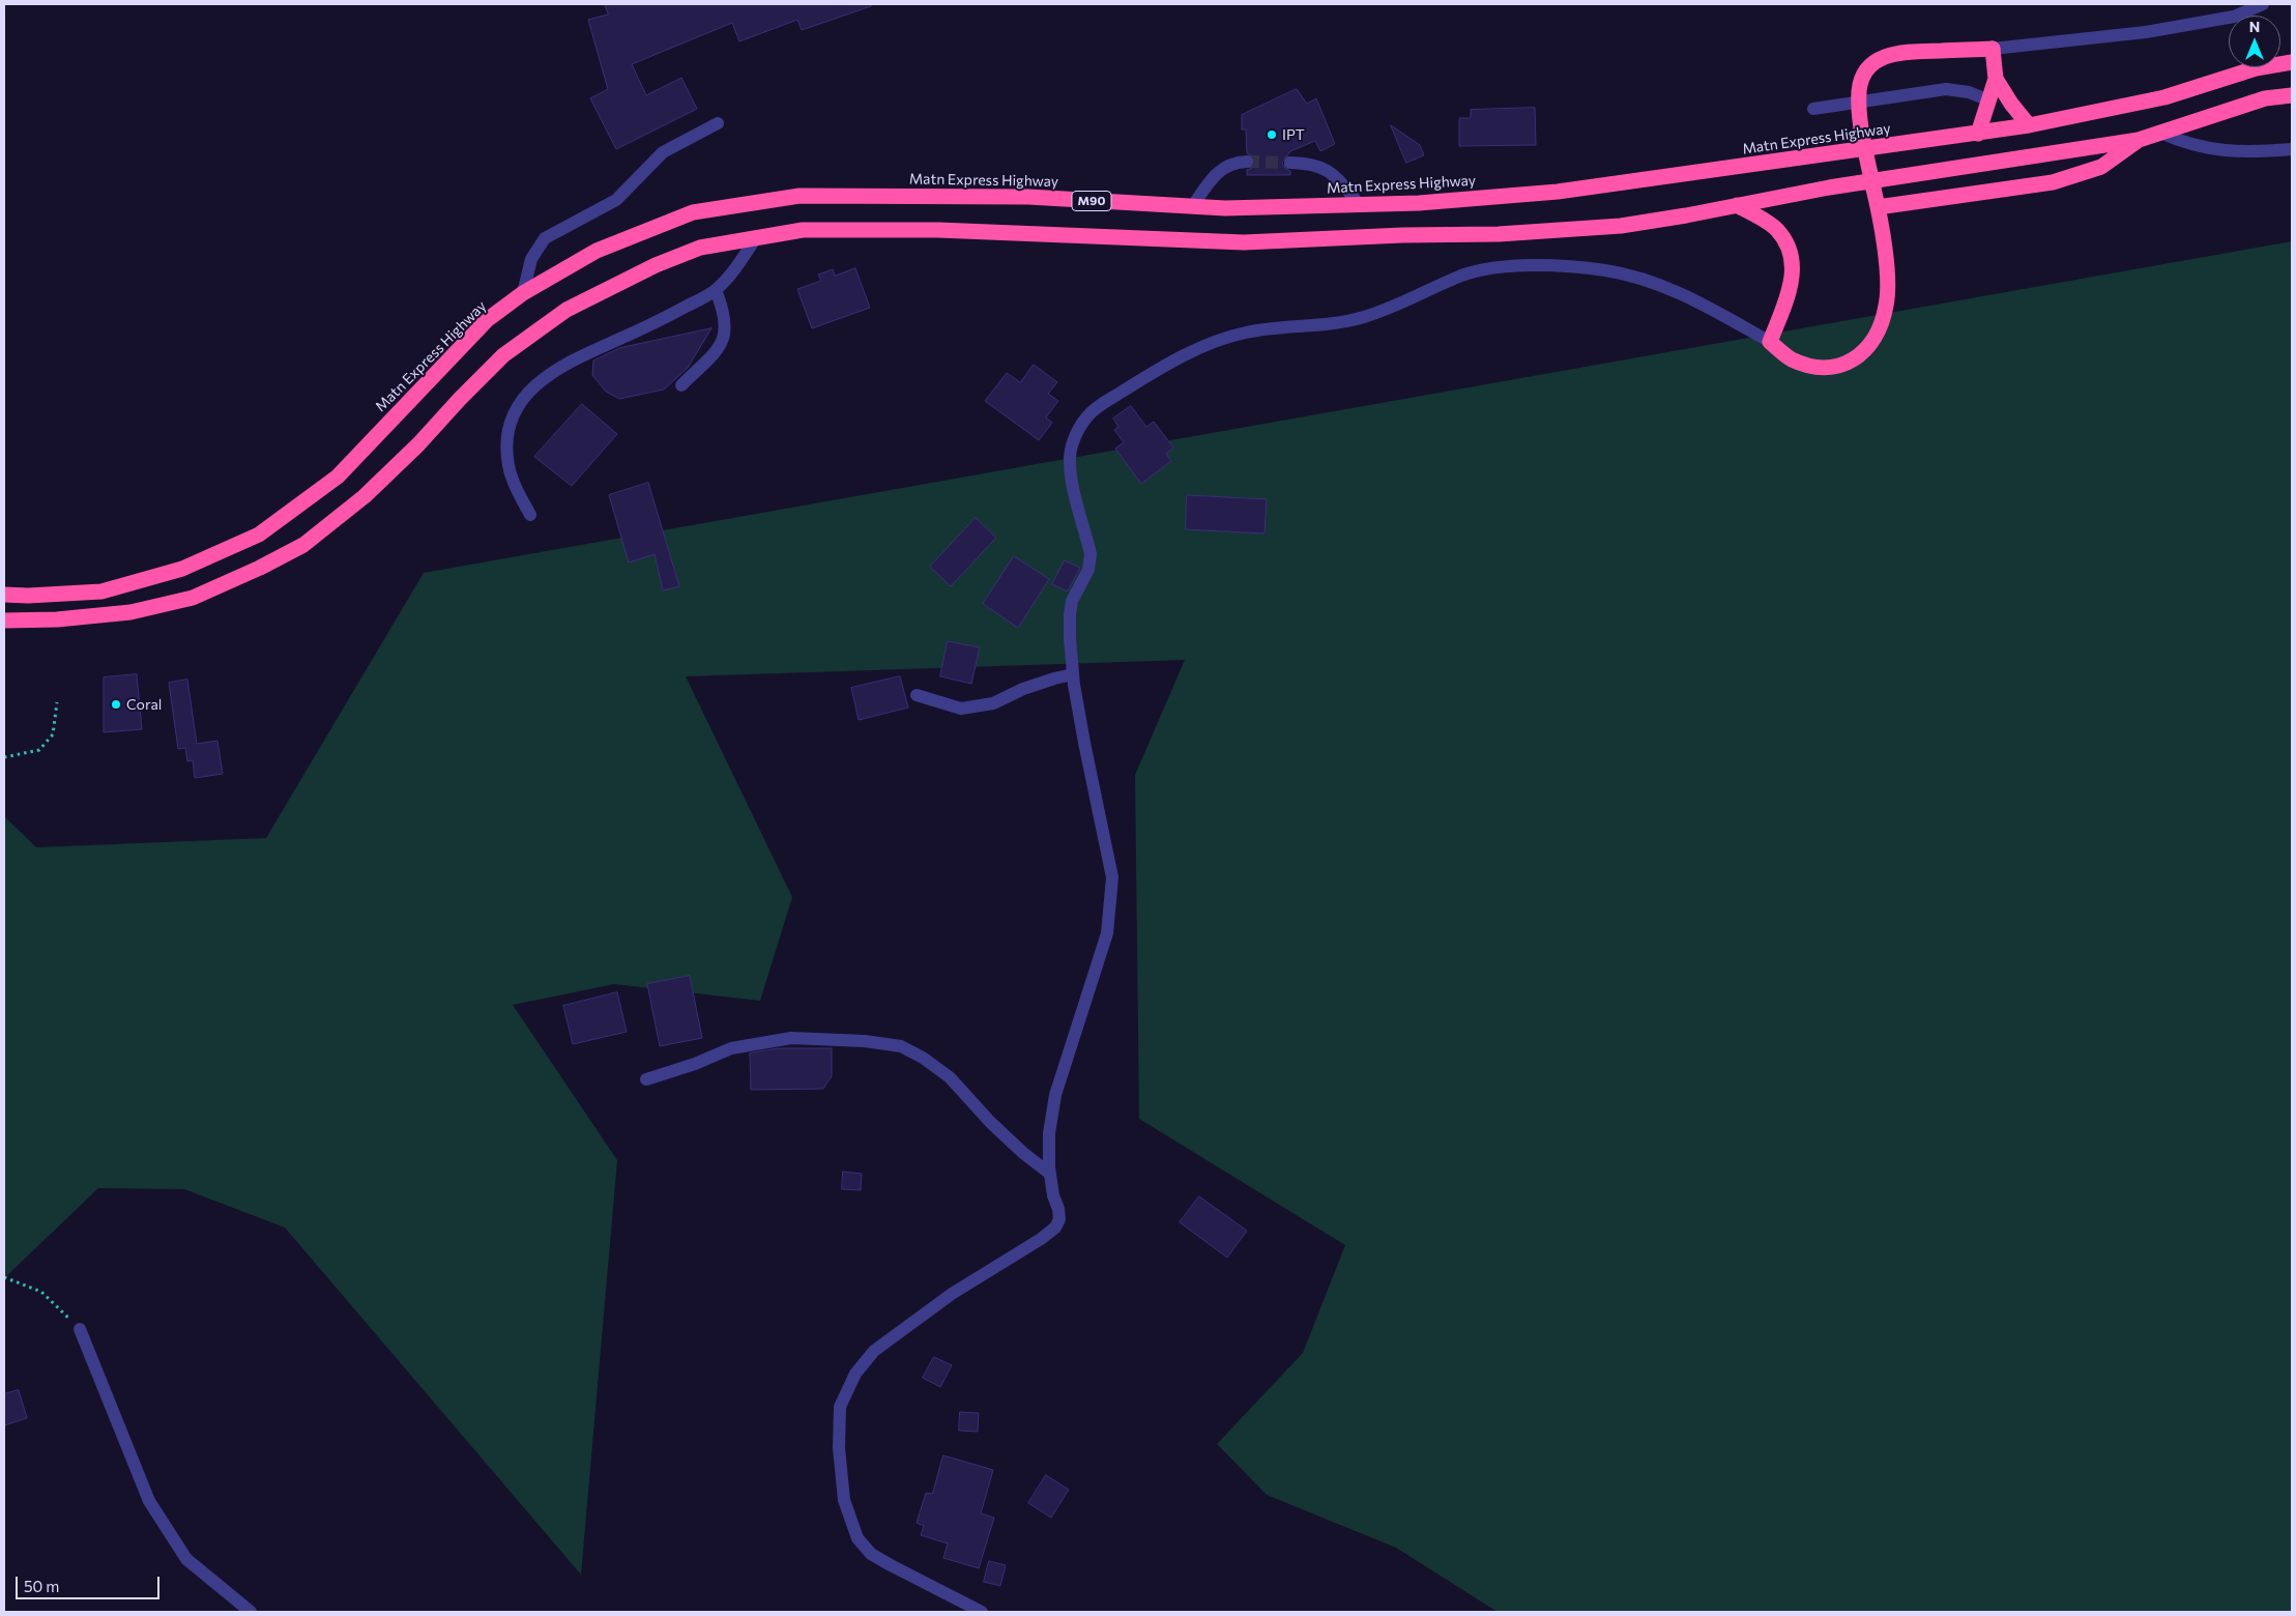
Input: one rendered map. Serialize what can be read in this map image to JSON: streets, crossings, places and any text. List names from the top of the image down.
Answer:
{
  "streets": {
    "highway": ["Matn Express Highway", "M90"]
  },
  "places": ["IPT", "Coral"],
  "scale_bar": "50 m",
  "north": "top"
}
